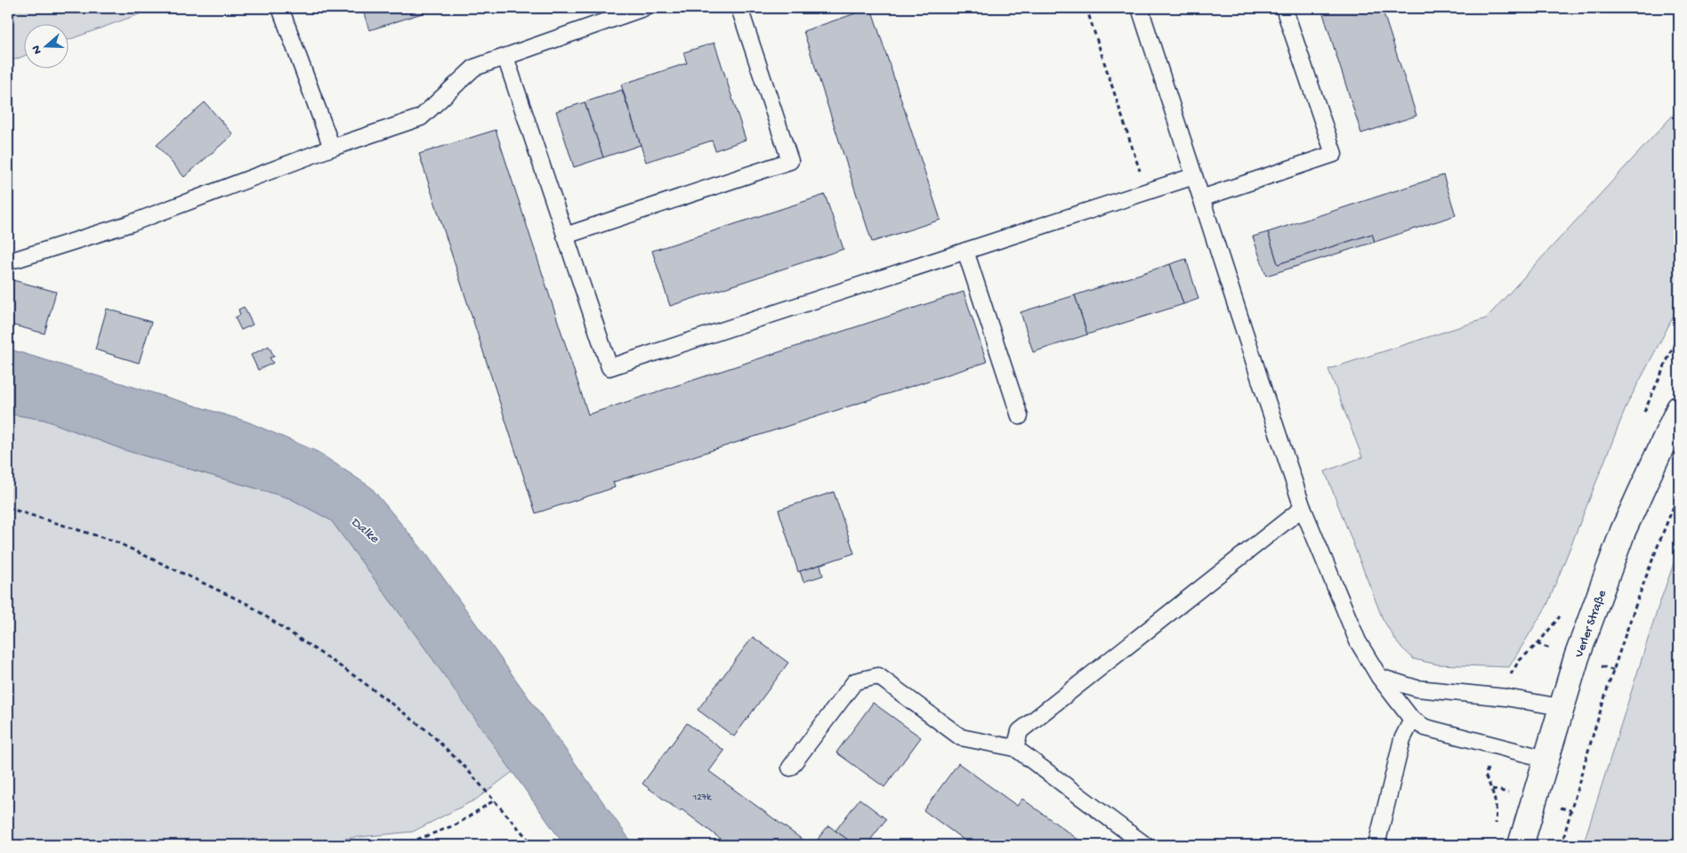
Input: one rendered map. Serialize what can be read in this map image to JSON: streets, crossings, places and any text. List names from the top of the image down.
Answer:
{
  "streets": {
    "main road": ["Verler Straße"]
  },
  "water": ["Dalke"],
  "house_numbers": ["127k"],
  "north": "left"
}
